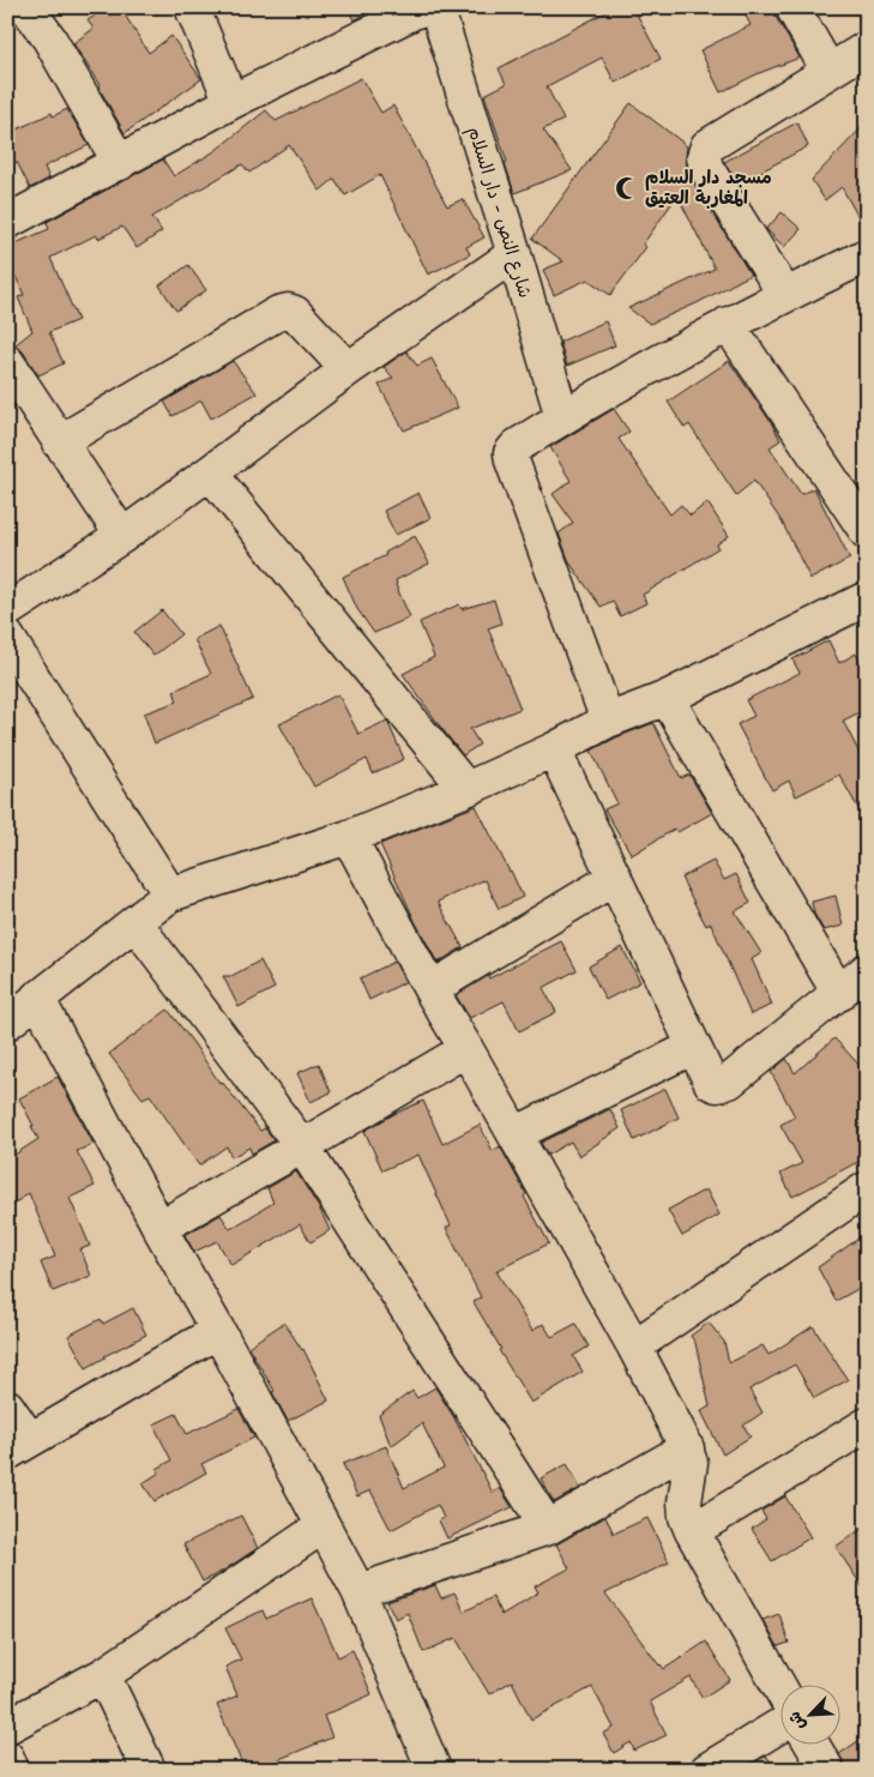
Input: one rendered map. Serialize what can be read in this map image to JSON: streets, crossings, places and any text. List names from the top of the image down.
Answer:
{
  "streets": {
    "street": ["شارع النص - دار السلام"]
  },
  "places": {
    "mosque": ["مسجد دار السلام المغاربة العتيق"]
  },
  "north": "bottom left"
}
